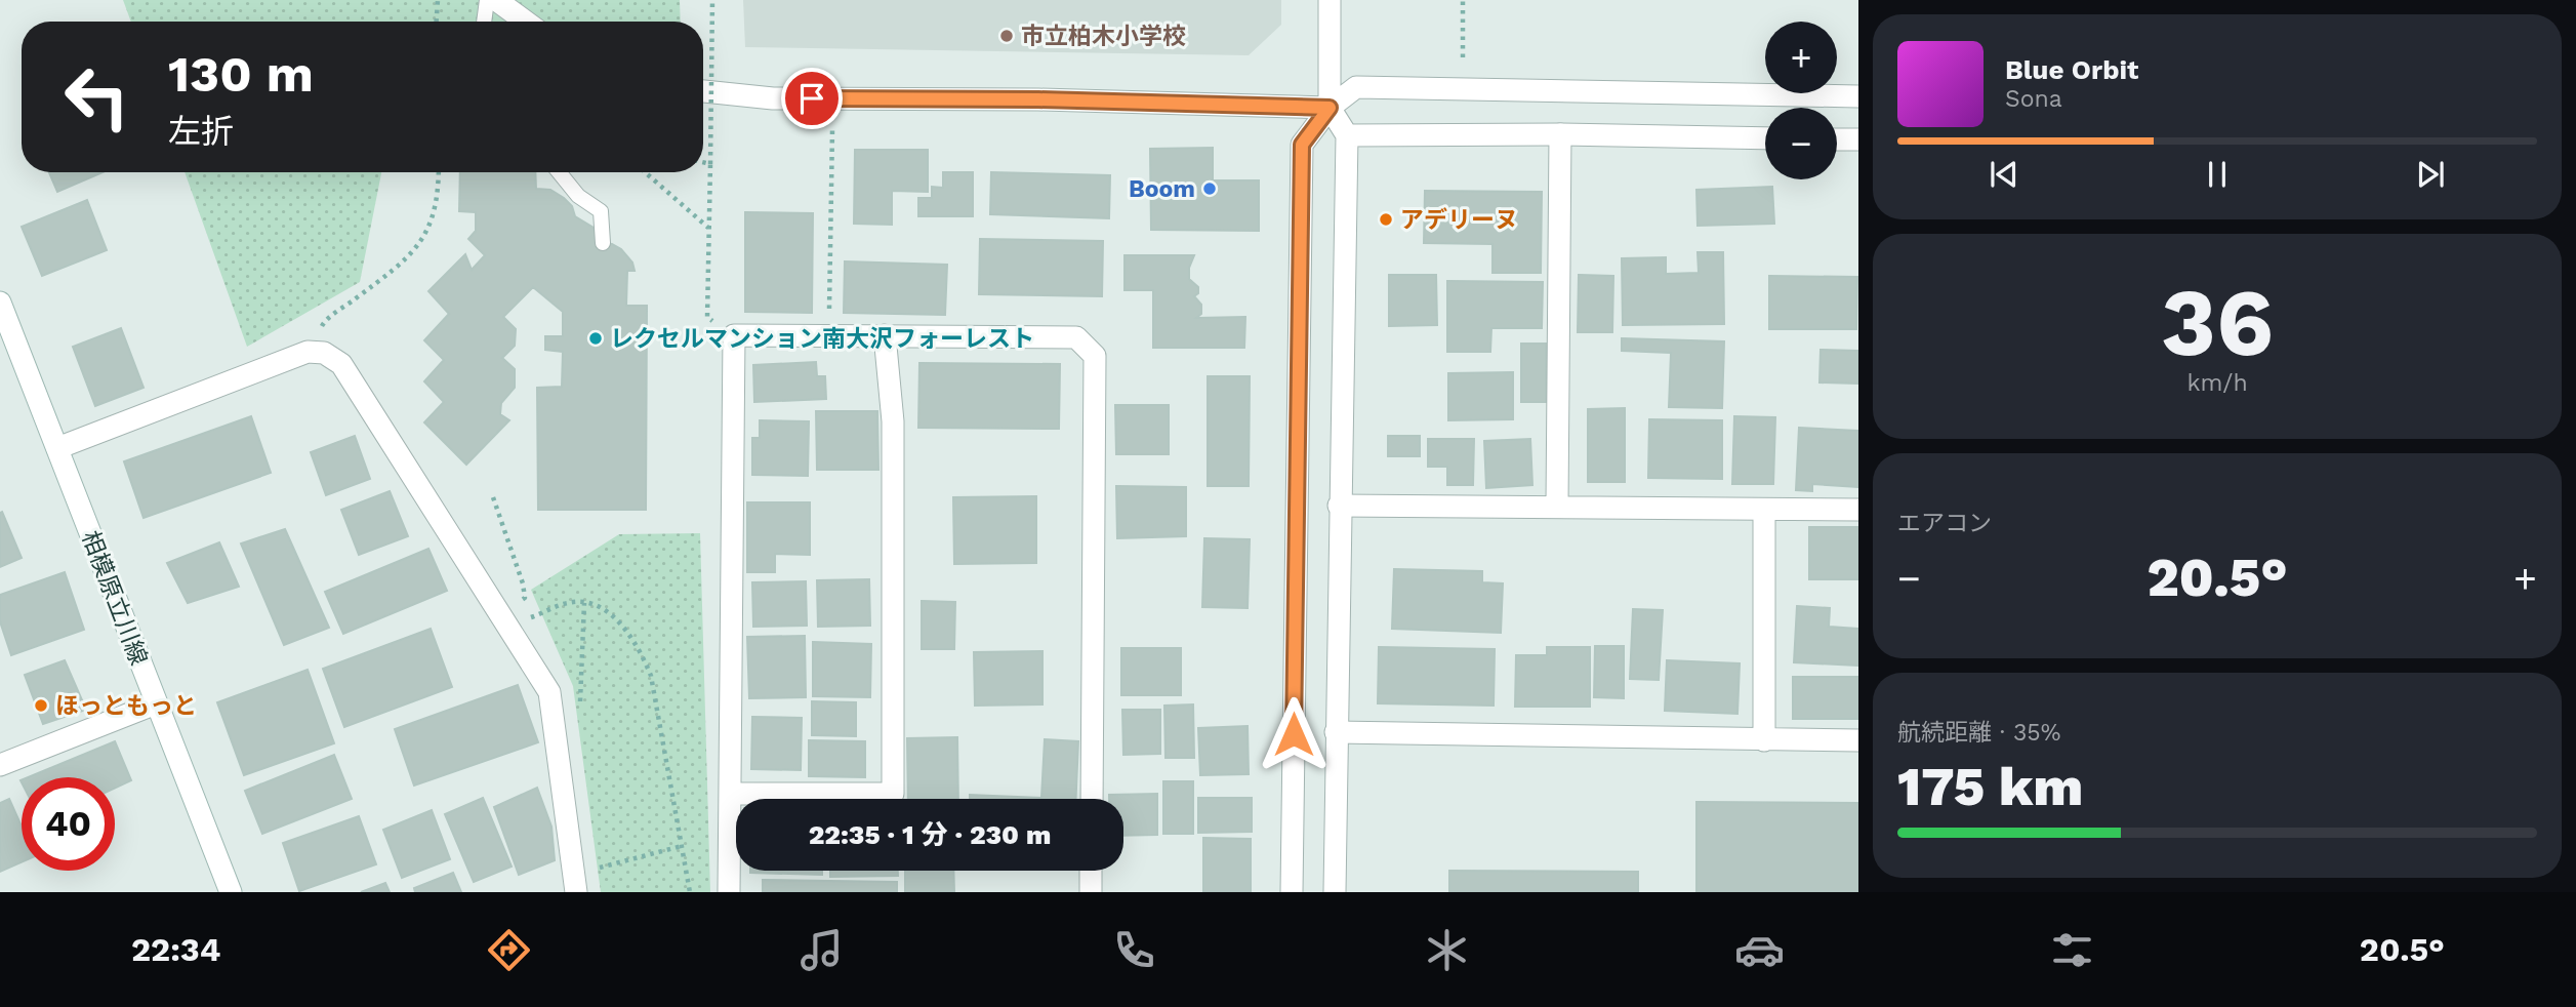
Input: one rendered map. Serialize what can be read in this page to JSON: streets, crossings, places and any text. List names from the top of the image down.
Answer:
{
  "streets": {
    "street": ["相模原立川線"]
  },
  "places": [
    "市立柏木小学校",
    "Boom",
    "アデリーヌ",
    "レクセルマンション南大沢フォーレスト",
    "ほっともっと"
  ],
  "page": {
    "map_buttons": ["+", "−"],
    "turn": ["130 m", "左折"],
    "song": ["Blue Orbit", "Sona"],
    "tile": [
      ["36", "km/h"],
      "エアコン",
      ["航続距離 · 35%", "175 km"]
    ],
    "heat": ["−", "20.5°", "+"],
    "limit": "40",
    "trip": "22:35 · 1 分 · 230 m",
    "tabs": ["22:34", "20.5°"]
  }
}
